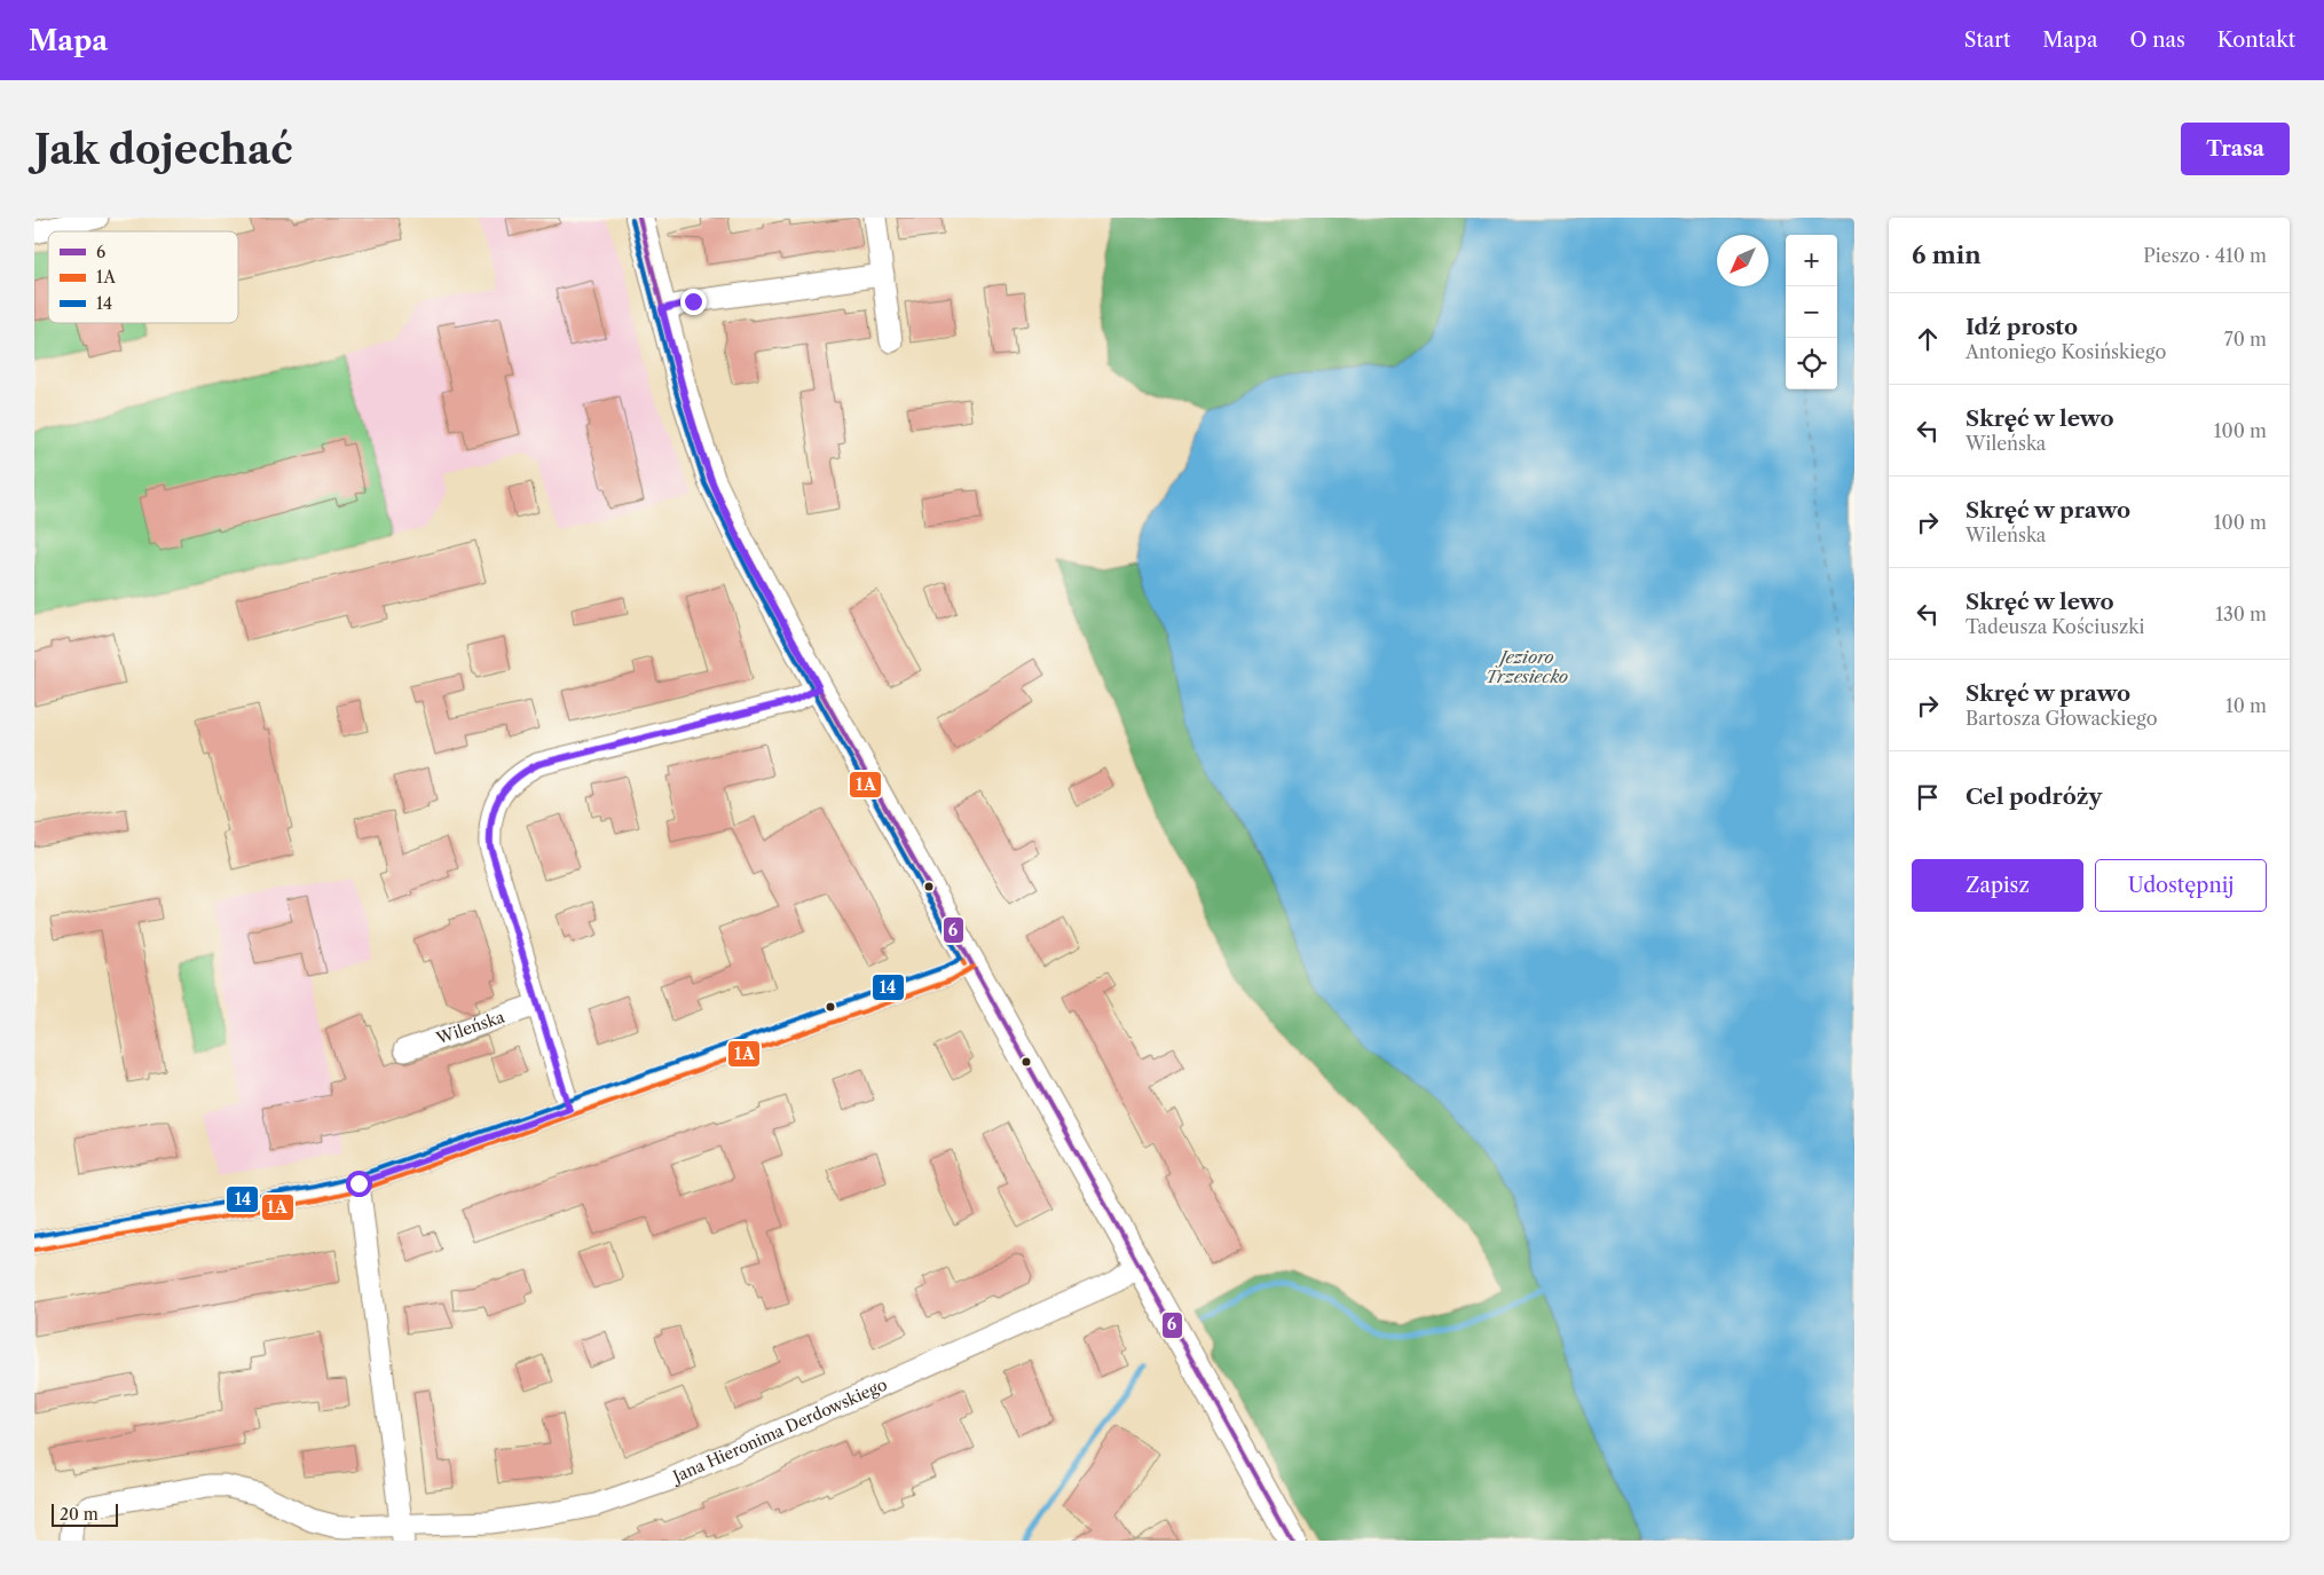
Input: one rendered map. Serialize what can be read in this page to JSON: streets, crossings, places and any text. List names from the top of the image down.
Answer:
{
  "streets": {
    "street": ["Wileńska", "Jana Hieronima Derdowskiego"]
  },
  "water": ["Jezioro Trzesiecko"],
  "lines": ["transit line 6", "transit line 1A", "transit line 14"],
  "legend": ["6", "1A", "14"],
  "scale_bar": "20 m",
  "north": "bottom left",
  "page": {
    "header": "Mapa",
    "nav": [
      "Start",
      "Mapa",
      "O nas",
      "Kontakt"
    ],
    "buttons": [
      "Trasa",
      ["Zapisz", "Udostępnij"]
    ],
    "title": "Jak dojechać",
    "heading": ["6 min", "Pieszo · 410 m"],
    "map_buttons": ["+", "−"],
    "list": [
      ["Idź prosto", "Antoniego Kosińskiego", "70 m"],
      ["Skręć w lewo", "Wileńska", "100 m"],
      ["Skręć w prawo", "Wileńska", "100 m"],
      ["Skręć w lewo", "Tadeusza Kościuszki", "130 m"],
      ["Skręć w prawo", "Bartosza Głowackiego", "10 m"],
      "Cel podróży"
    ],
    "scale": "20 m"
  }
}
